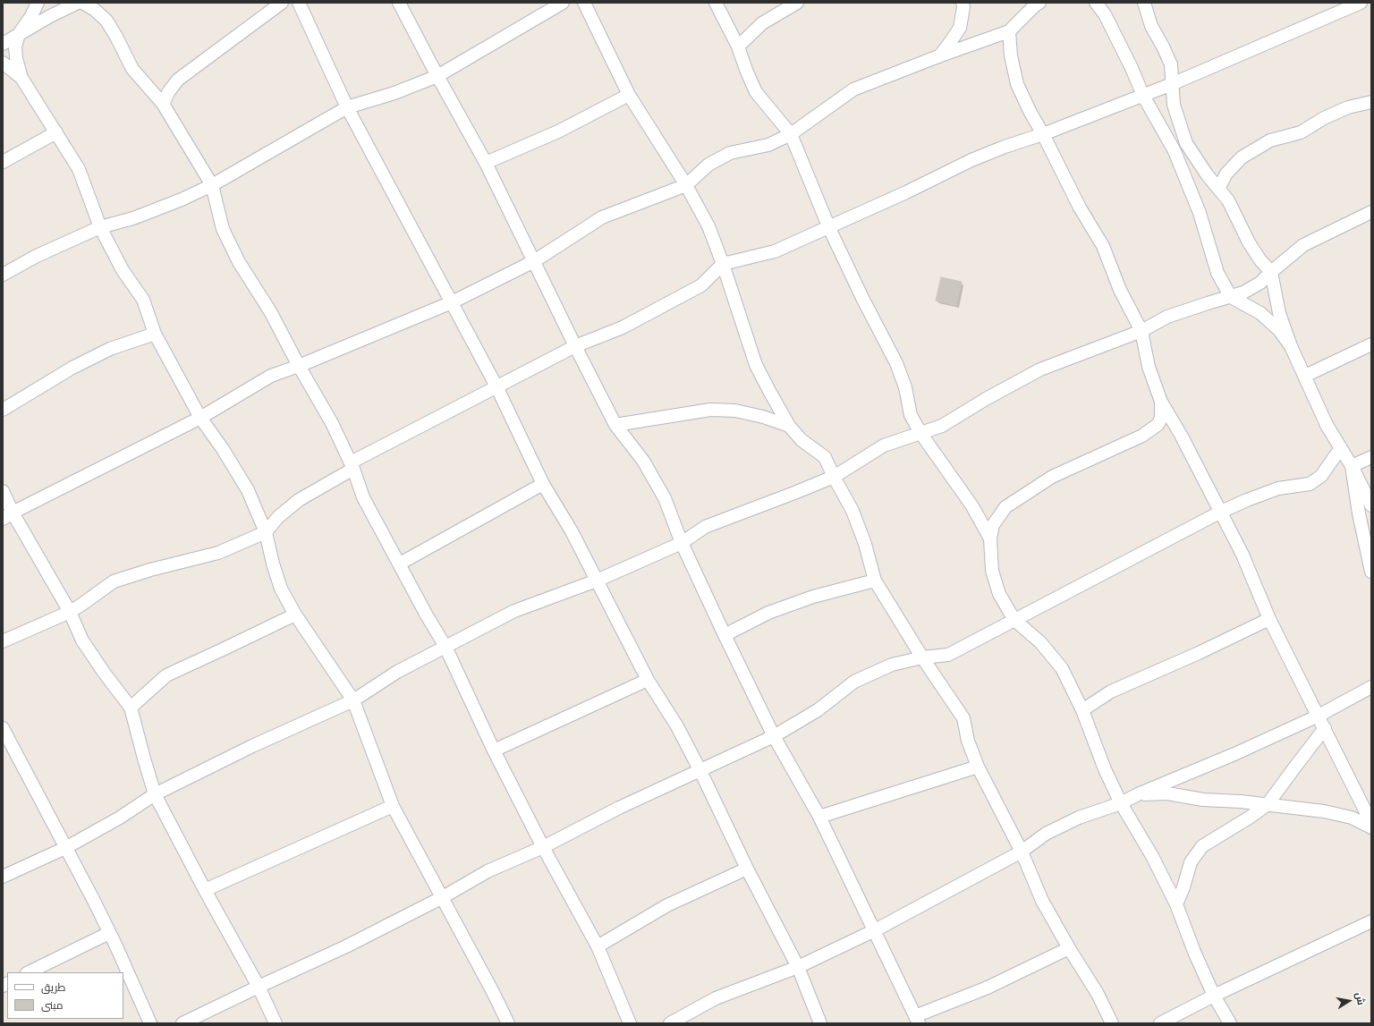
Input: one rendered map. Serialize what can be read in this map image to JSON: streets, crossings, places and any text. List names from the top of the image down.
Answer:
{
  "legend": ["طريق", "مبنى"],
  "north": "right"
}
